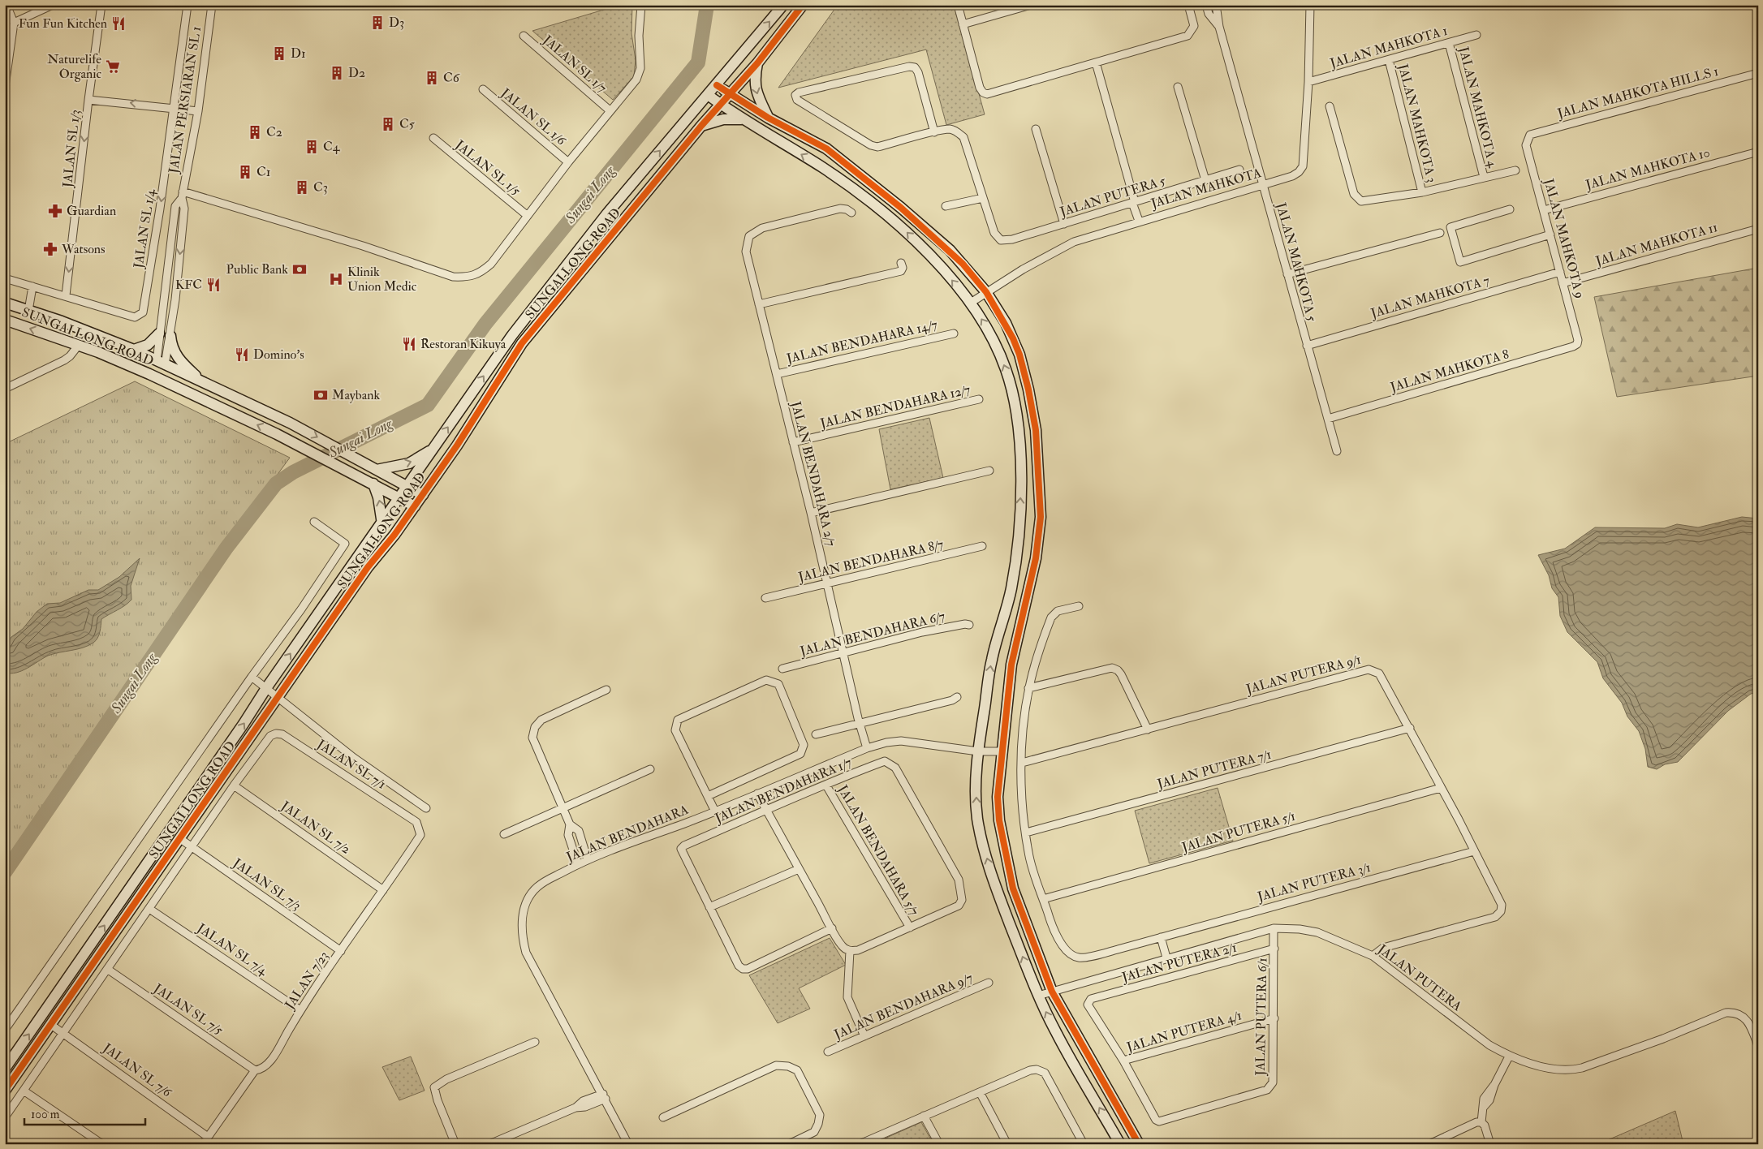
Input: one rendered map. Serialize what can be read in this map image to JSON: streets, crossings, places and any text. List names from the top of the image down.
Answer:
{
  "streets": {
    "street": [
      "JALAN MAHKOTA 1",
      "JALAN SL 1/7",
      "JALAN MAHKOTA HILLS 1",
      "JALAN PERSIARAN SL 1",
      "JALAN MAHKOTA 4",
      "JALAN SL 1/6",
      "JALAN MAHKOTA 3",
      "JALAN SL 1/3",
      "JALAN SL 1/5",
      "JALAN MAHKOTA 10",
      "JALAN MAHKOTA",
      "JALAN PUTERA 5",
      "JALAN SL 1/4",
      "JALAN MAHKOTA 9",
      "JALAN MAHKOTA 11",
      "JALAN MAHKOTA 5",
      "SUNGAI LONG ROAD",
      "JALAN MAHKOTA 7",
      "JALAN BENDAHARA 14/7",
      "JALAN MAHKOTA 8",
      "JALAN BENDAHARA 12/7",
      "JALAN BENDAHARA 2/7",
      "JALAN BENDAHARA 8/7",
      "JALAN BENDAHARA 6/7",
      "JALAN PUTERA 9/1",
      "JALAN SL 7/1",
      "JALAN PUTERA 7/1",
      "JALAN BENDAHARA 1/7",
      "JALAN SL 7/2",
      "JALAN PUTERA 5/1",
      "JALAN BENDAHARA",
      "JALAN BENDAHARA 5/7",
      "JALAN PUTERA 3/1",
      "JALAN SL 7/3",
      "JALAN SL 7/4",
      "JALAN PUTERA 2/1",
      "JALAN PUTERA",
      "JALAN 7/23",
      "JALAN BENDAHARA 9/7",
      "JALAN SL 7/5",
      "JALAN PUTERA 6/1",
      "JALAN PUTERA 4/1",
      "JALAN SL 7/6"
    ]
  },
  "crossings": [
    ["JALAN MAHKOTA 1", "JALAN MAHKOTA 4"],
    ["JALAN MAHKOTA 1", "JALAN MAHKOTA 3"],
    ["JALAN MAHKOTA 1", "JALAN MAHKOTA"],
    ["JALAN MAHKOTA HILLS 1", "JALAN MAHKOTA 9"],
    ["JALAN SL 1/3", "JALAN SL 1/4"],
    ["JALAN MAHKOTA 10", "JALAN MAHKOTA 9"],
    ["JALAN MAHKOTA", "JALAN MAHKOTA 5"],
    ["JALAN MAHKOTA 9", "JALAN MAHKOTA 11"],
    ["JALAN MAHKOTA 9", "JALAN MAHKOTA 7"],
    ["JALAN MAHKOTA 9", "JALAN MAHKOTA 8"],
    ["JALAN MAHKOTA 5", "JALAN MAHKOTA 7"],
    ["SUNGAI LONG ROAD", "JALAN SL 7/3"],
    ["SUNGAI LONG ROAD", "JALAN SL 7/6"],
    ["JALAN BENDAHARA 14/7", "JALAN BENDAHARA 2/7"],
    ["JALAN BENDAHARA 12/7", "JALAN BENDAHARA 2/7"],
    ["JALAN BENDAHARA 2/7", "JALAN BENDAHARA 8/7"],
    ["JALAN BENDAHARA 2/7", "JALAN BENDAHARA 6/7"],
    ["JALAN BENDAHARA 2/7", "JALAN BENDAHARA"],
    ["JALAN PUTERA 9/1", "JALAN PUTERA 7/1"],
    ["JALAN PUTERA 9/1", "JALAN PUTERA 5/1"],
    ["JALAN PUTERA 9/1", "JALAN PUTERA 3/1"],
    ["JALAN PUTERA 9/1", "JALAN PUTERA"],
    ["JALAN SL 7/1", "JALAN SL 7/2"],
    ["JALAN SL 7/1", "JALAN 7/23"],
    ["JALAN PUTERA 7/1", "JALAN PUTERA 3/1"],
    ["JALAN BENDAHARA 1/7", "JALAN BENDAHARA 5/7"],
    ["JALAN SL 7/2", "JALAN 7/23"],
    ["JALAN PUTERA 5/1", "JALAN PUTERA 3/1"],
    ["JALAN SL 7/3", "JALAN 7/23"],
    ["JALAN SL 7/4", "JALAN 7/23"],
    ["JALAN PUTERA 2/1", "JALAN PUTERA 6/1"],
    ["JALAN PUTERA", "JALAN PUTERA 6/1"],
    ["JALAN 7/23", "JALAN SL 7/5"],
    ["JALAN 7/23", "JALAN SL 7/6"],
    ["JALAN PUTERA 6/1", "JALAN PUTERA 4/1"]
  ],
  "one_way": ["JALAN SL 1/3"],
  "water": ["Sungai Long"],
  "places": {
    "building": [
      "D3",
      "D1",
      "D2",
      "C6",
      "C5",
      "C2",
      "C4",
      "C1",
      "C3"
    ],
    "restaurant": [
      "Fun Fun Kitchen",
      "KFC",
      "Restoran Kikuya",
      "Domino's"
    ],
    "supermarket": ["Naturelife Organic"],
    "pharmacy": ["Guardian", "Watsons"],
    "bank": ["Public Bank", "Maybank"],
    "hospital": ["Klinik Union Medic"]
  },
  "scale_bar": "100 m"
}
